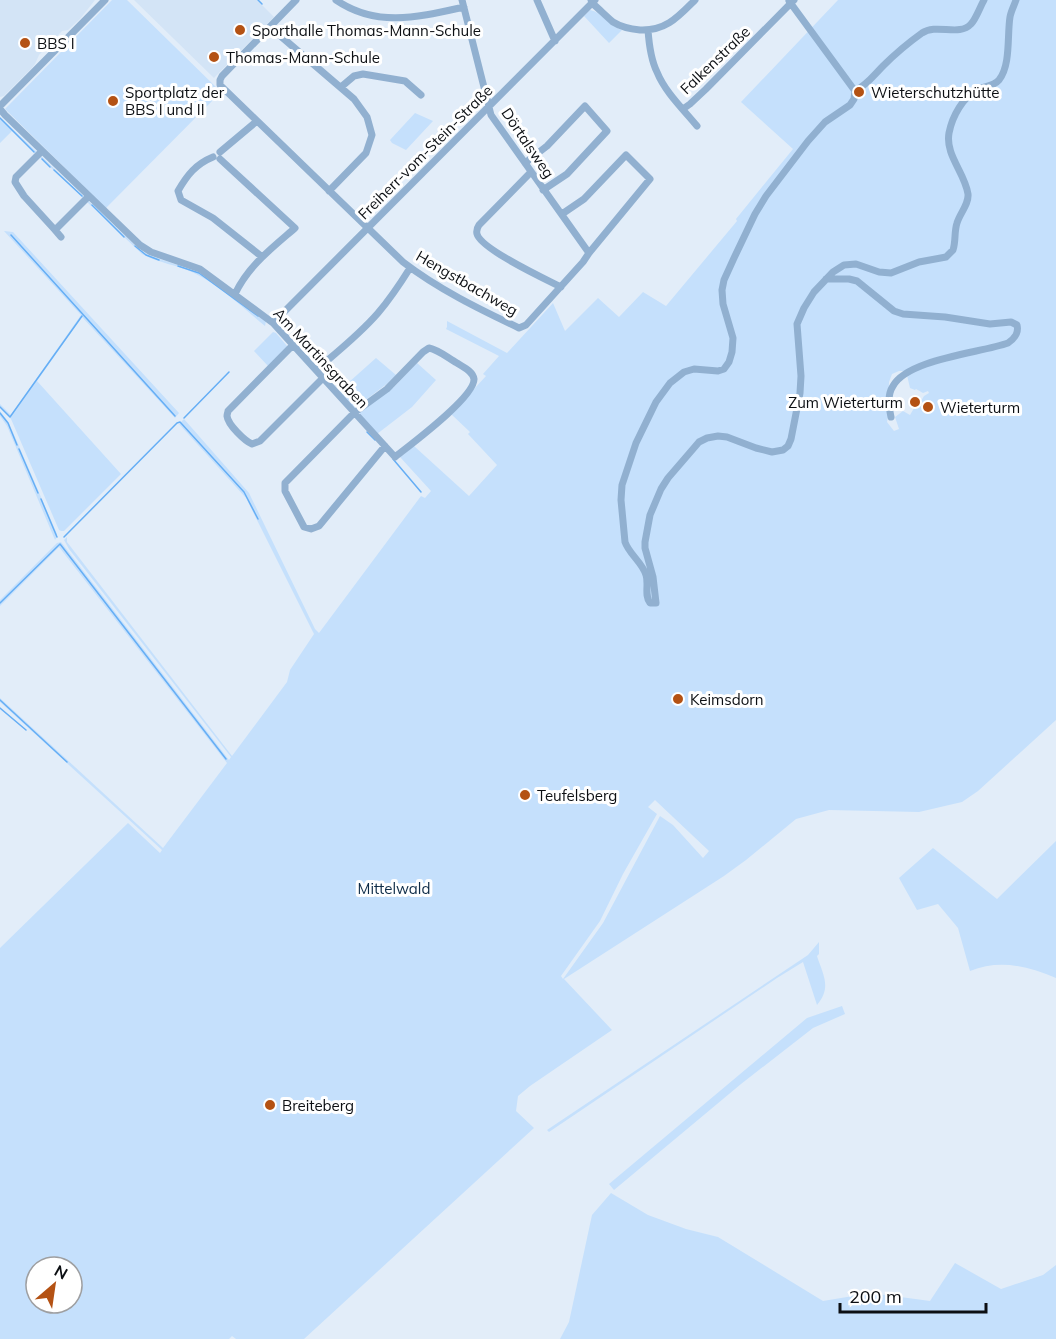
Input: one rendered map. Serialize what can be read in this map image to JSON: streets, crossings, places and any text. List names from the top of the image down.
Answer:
{
  "streets": {
    "street": [
      "Falkenstraße",
      "Dörtalsweg",
      "Freiherr-vom-Stein-Straße",
      "Hengstbachweg",
      "Am Martinsgraben"
    ]
  },
  "crossings": [
    ["Dörtalsweg", "Freiherr-vom-Stein-Straße"],
    ["Freiherr-vom-Stein-Straße", "Hengstbachweg"],
    ["Freiherr-vom-Stein-Straße", "Am Martinsgraben"]
  ],
  "parks": ["Mittelwald"],
  "places": [
    "Sporthalle Thomas-Mann-Schule",
    "BBS I",
    "Thomas-Mann-Schule",
    "Wieterschutzhütte",
    "Sportplatz der BBS I und II",
    "Zum Wieterturm",
    "Wieterturm",
    "Keimsdorn",
    "Teufelsberg",
    "Breiteberg"
  ],
  "scale_bar": "200 m",
  "north": "top right"
}
